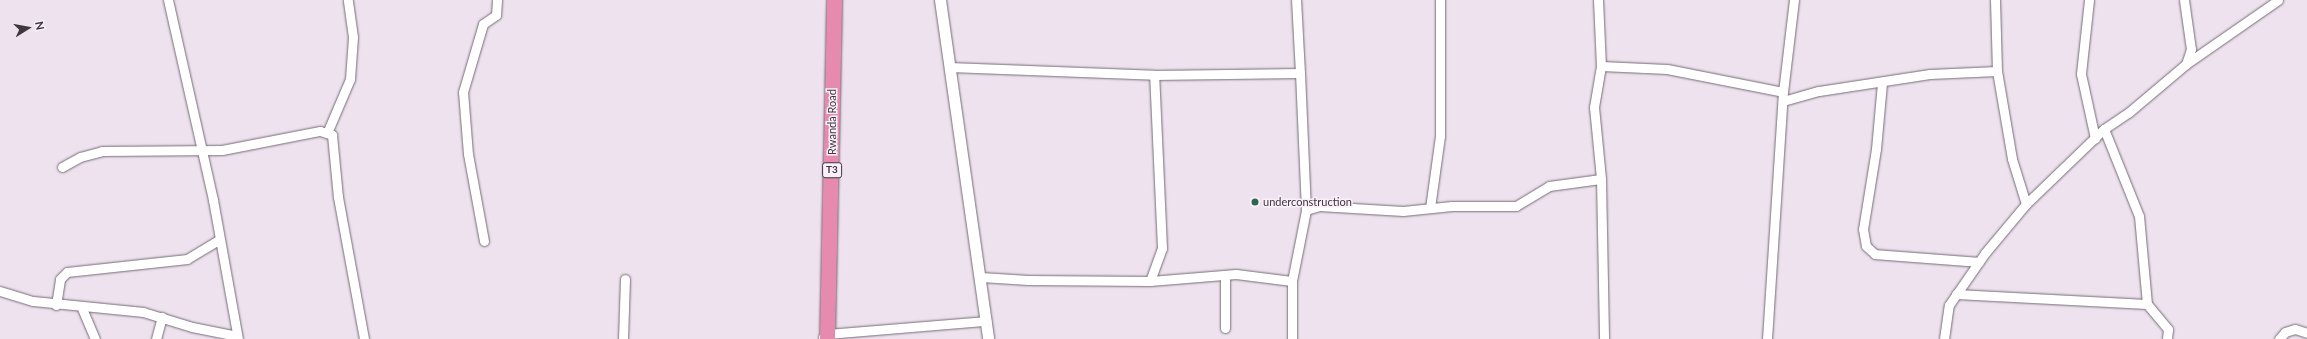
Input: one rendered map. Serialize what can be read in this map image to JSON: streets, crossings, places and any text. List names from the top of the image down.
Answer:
{
  "streets": {
    "highway": ["Rwanda Road", "T3"]
  },
  "places": ["underconstruction"],
  "north": "right"
}
